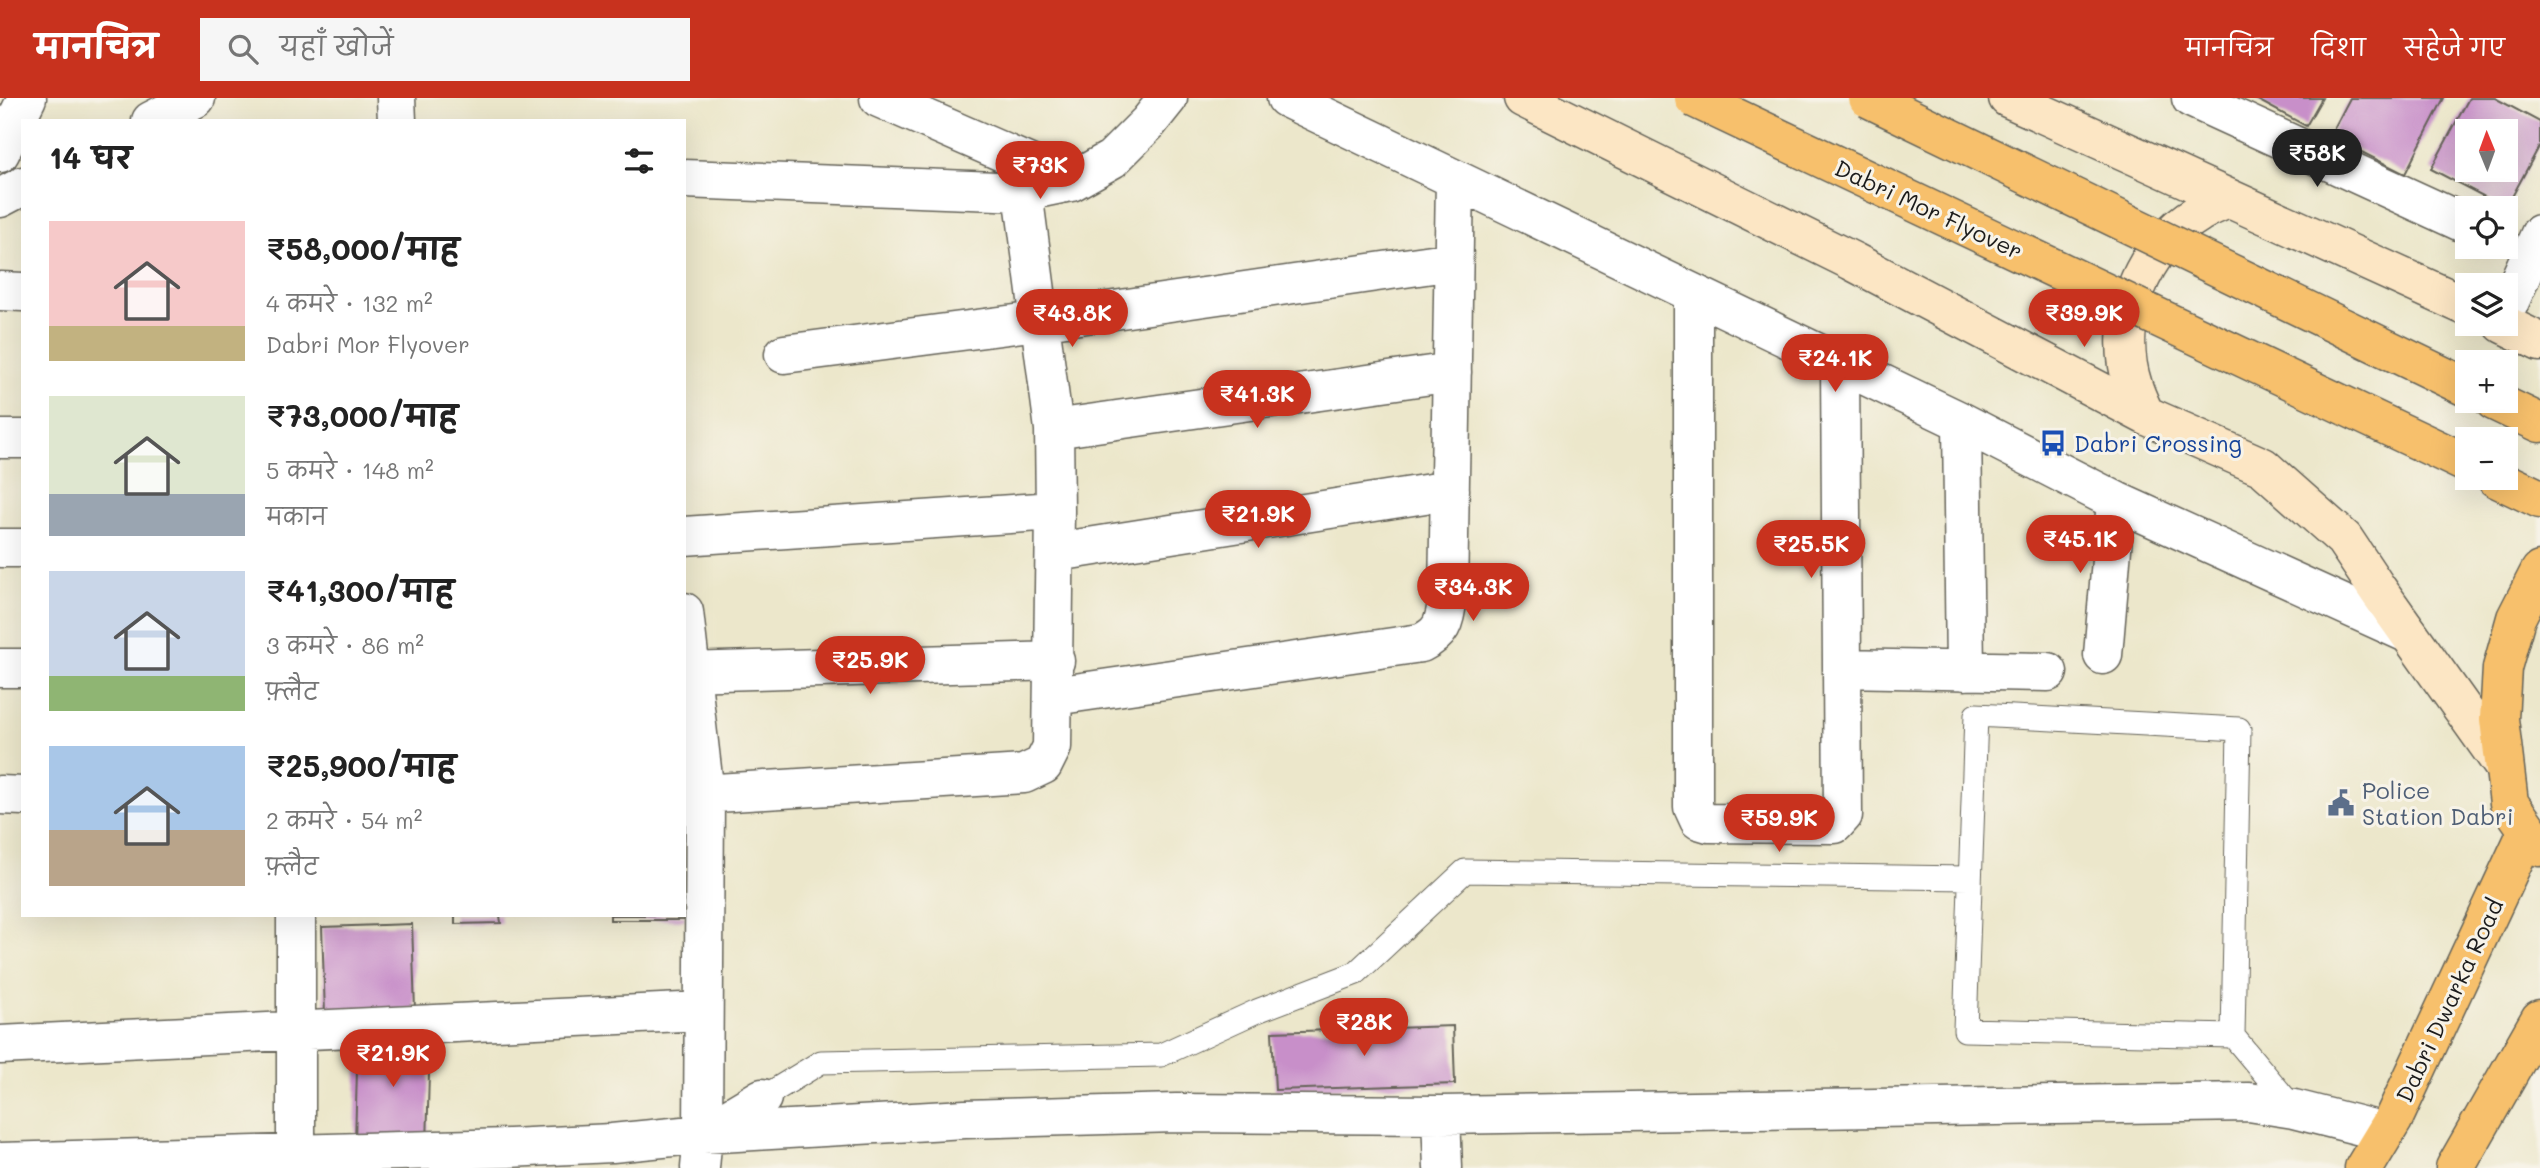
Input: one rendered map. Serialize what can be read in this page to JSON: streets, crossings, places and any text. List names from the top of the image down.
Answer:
{
  "streets": {
    "main road": ["Dabri Mor Flyover", "Dabri Dwarka Road"]
  },
  "places": {
    "bus stop": ["Dabri Crossing"],
    "public building": ["Police Station Dabri"]
  },
  "north": "top",
  "page": {
    "header": "मानचित्र",
    "search": "यहाँ खोजें",
    "nav": ["मानचित्र", "दिशा", "सहेजे गए"],
    "map_buttons": ["+", "−"],
    "heading": "14 घर",
    "price": [
      "₹58K",
      "₹73K",
      "₹43.8K",
      "₹39.9K",
      "₹24.1K",
      "₹41.3K",
      "₹21.9K",
      "₹45.1K",
      "₹25.5K",
      "₹34.3K",
      "₹25.9K",
      "₹59.9K",
      "₹28K",
      "₹21.9K"
    ],
    "list": [
      {
        "name": "₹58,000/माह",
        "note": "4 कमरे · 132 m² · Dabri Mor Flyover"
      },
      {
        "name": "₹73,000/माह",
        "note": "5 कमरे · 148 m² · मकान"
      },
      {
        "name": "₹41,300/माह",
        "note": "3 कमरे · 86 m² · फ़्लैट"
      },
      {
        "name": "₹25,900/माह",
        "note": "2 कमरे · 54 m² · फ़्लैट"
      }
    ]
  }
}
